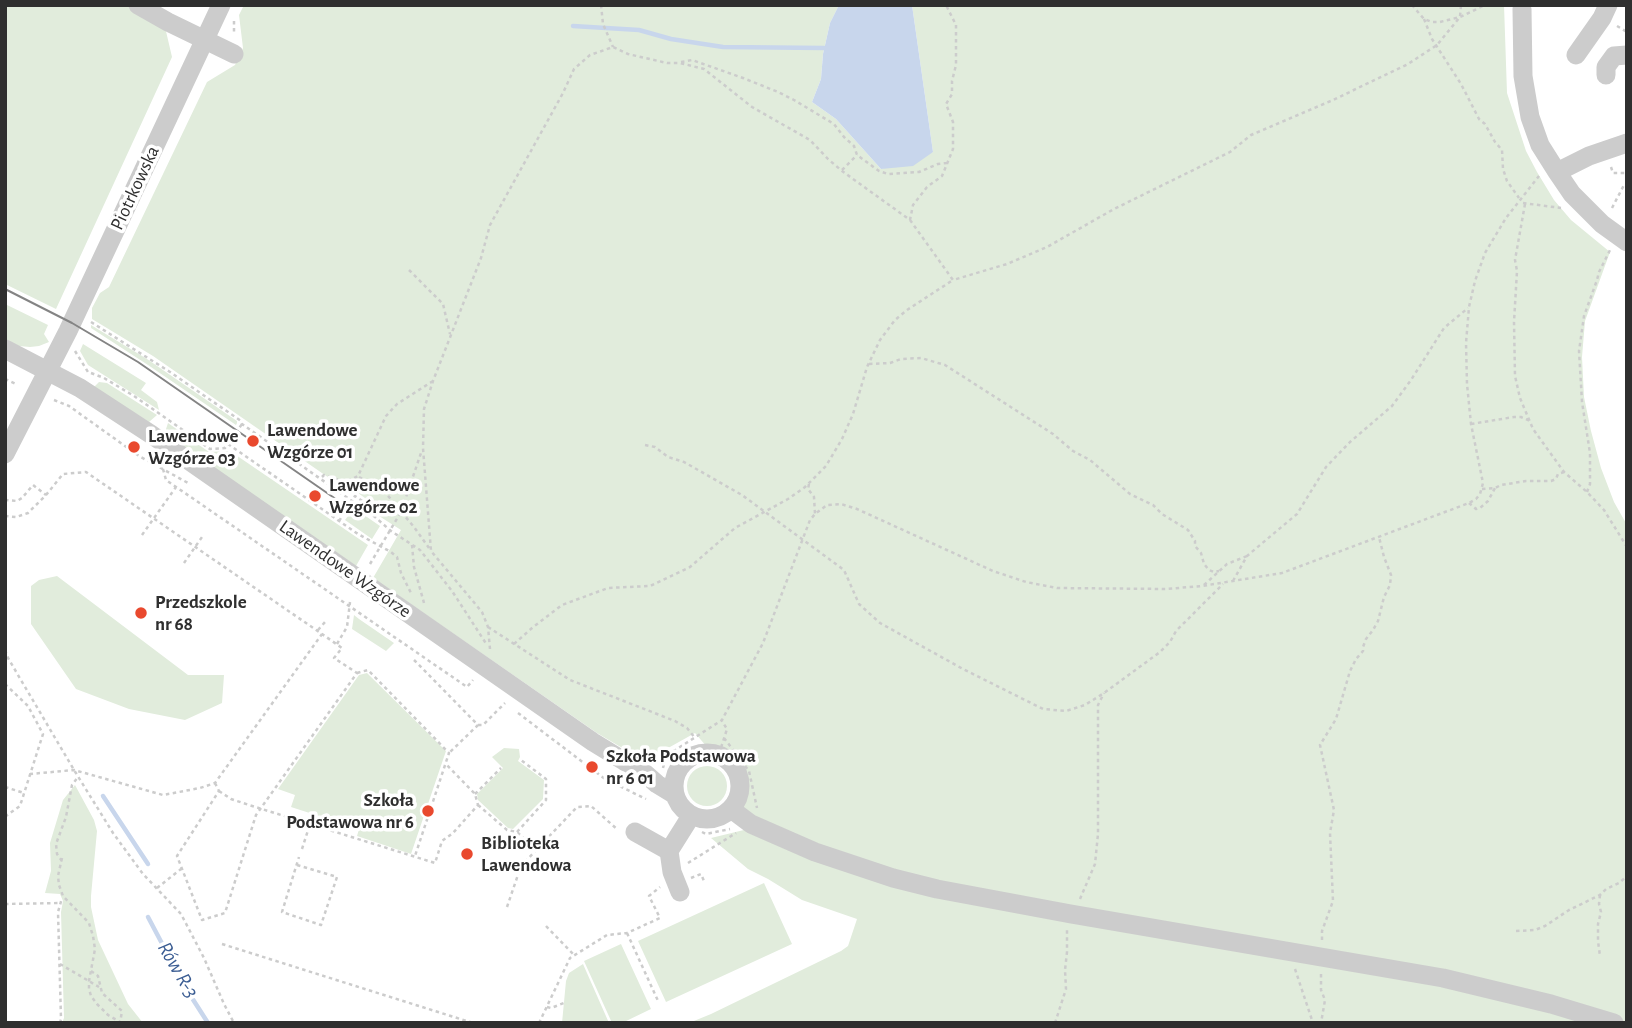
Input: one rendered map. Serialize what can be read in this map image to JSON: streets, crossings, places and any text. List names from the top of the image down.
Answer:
{
  "streets": {
    "street": ["Piotrkowska", "Lawendowe Wzgórze"]
  },
  "crossings": [
    ["Piotrkowska", "Lawendowe Wzgórze"]
  ],
  "water": ["Rów R-3"],
  "places": [
    "Lawendowe Wzgórze 01",
    "Lawendowe Wzgórze 03",
    "Lawendowe Wzgórze 02",
    "Przedszkole nr 68",
    "Szkoła Podstawowa nr 6 01",
    "Szkoła Podstawowa nr 6",
    "Biblioteka Lawendowa"
  ]
}
